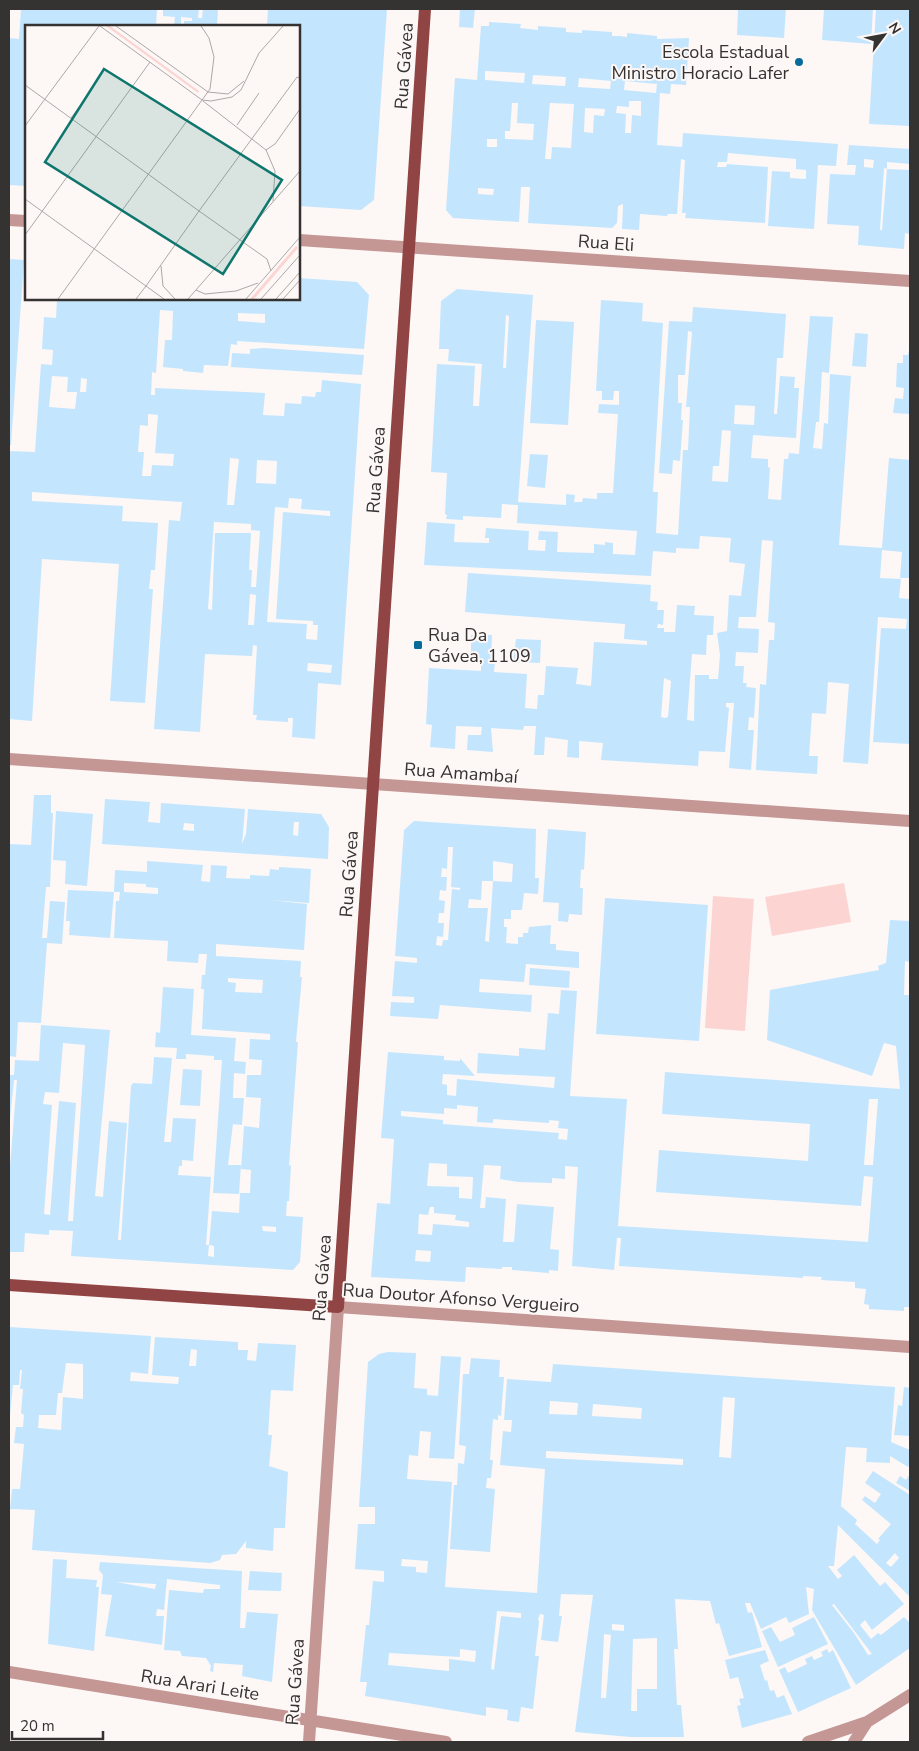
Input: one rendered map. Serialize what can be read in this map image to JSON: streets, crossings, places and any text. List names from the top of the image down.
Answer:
{
  "streets": {
    "main road": ["Rua Gávea", "Rua Doutor Afonso Vergueiro"],
    "street": ["Rua Eli", "Rua Amambaí", "Rua Arari Leite"]
  },
  "crossings": [
    ["Rua Gávea", "Rua Eli"],
    ["Rua Gávea", "Rua Amambaí"],
    ["Rua Gávea", "Rua Doutor Afonso Vergueiro"],
    ["Rua Gávea", "Rua Arari Leite"]
  ],
  "places": {
    "other": ["Escola Estadual Ministro Horacio Lafer"],
    "transit": ["Rua Da Gávea, 1109"]
  },
  "scale_bar": "20 m",
  "north": "top right"
}
